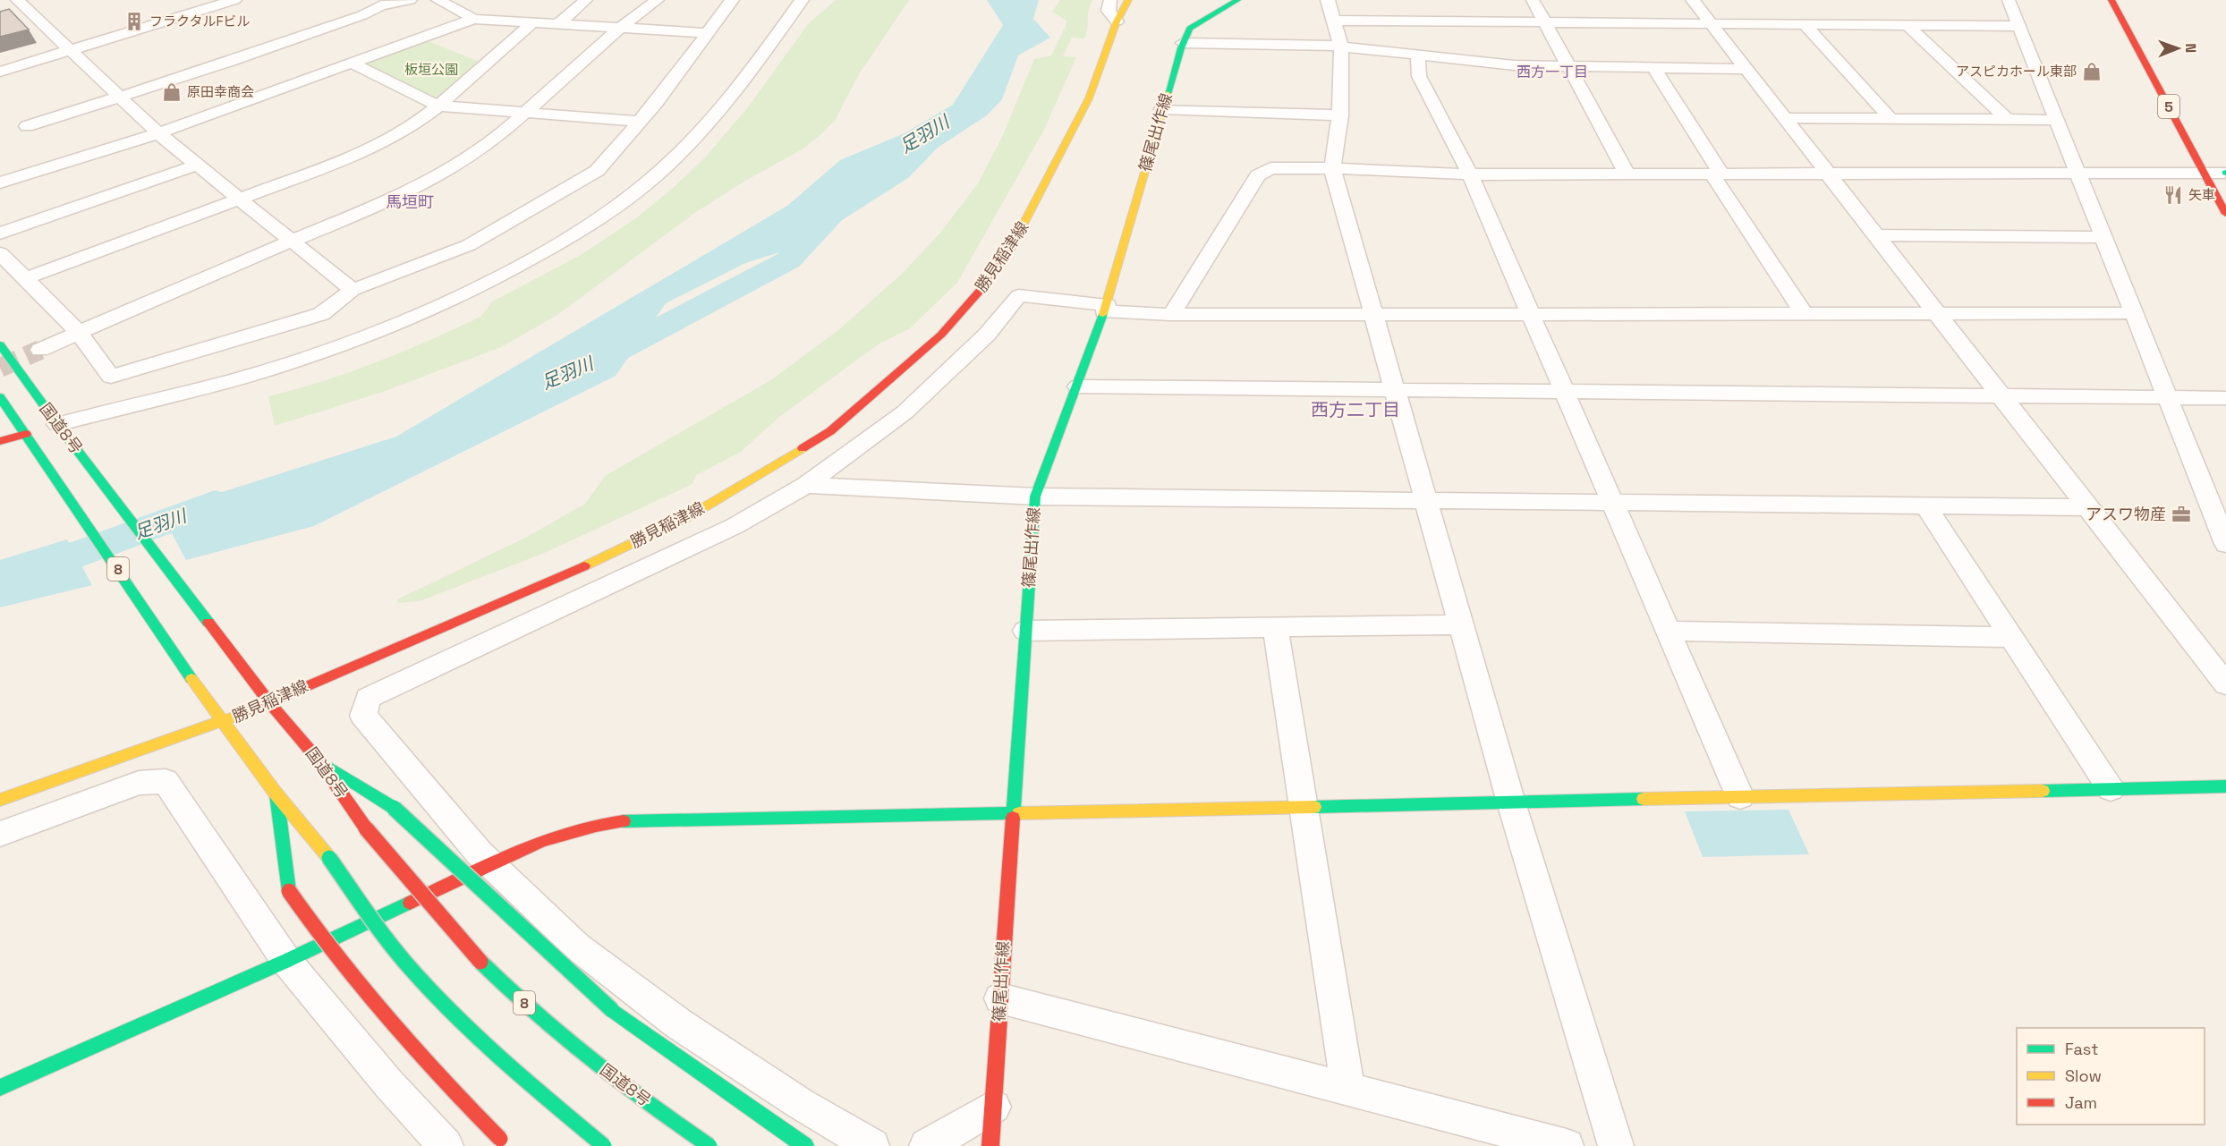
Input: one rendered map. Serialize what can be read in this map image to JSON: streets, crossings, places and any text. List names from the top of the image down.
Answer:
{
  "streets": {
    "main road": [
      "5",
      "篠尾出作線",
      "勝見稲津線",
      "国道8号",
      "8"
    ]
  },
  "crossings": [
    ["勝見稲津線", "国道8号"]
  ],
  "districts": ["西方一丁目", "馬垣町", "西方二丁目"],
  "water": ["足羽川"],
  "parks": ["板垣公園"],
  "places": {
    "building": ["フラクタルFビル"],
    "shop": ["アスピカホール東部", "原田幸商会"],
    "restaurant": ["矢車"],
    "office": ["アスワ物産"]
  },
  "legend": ["Fast", "Slow", "Jam"],
  "north": "right"
}
